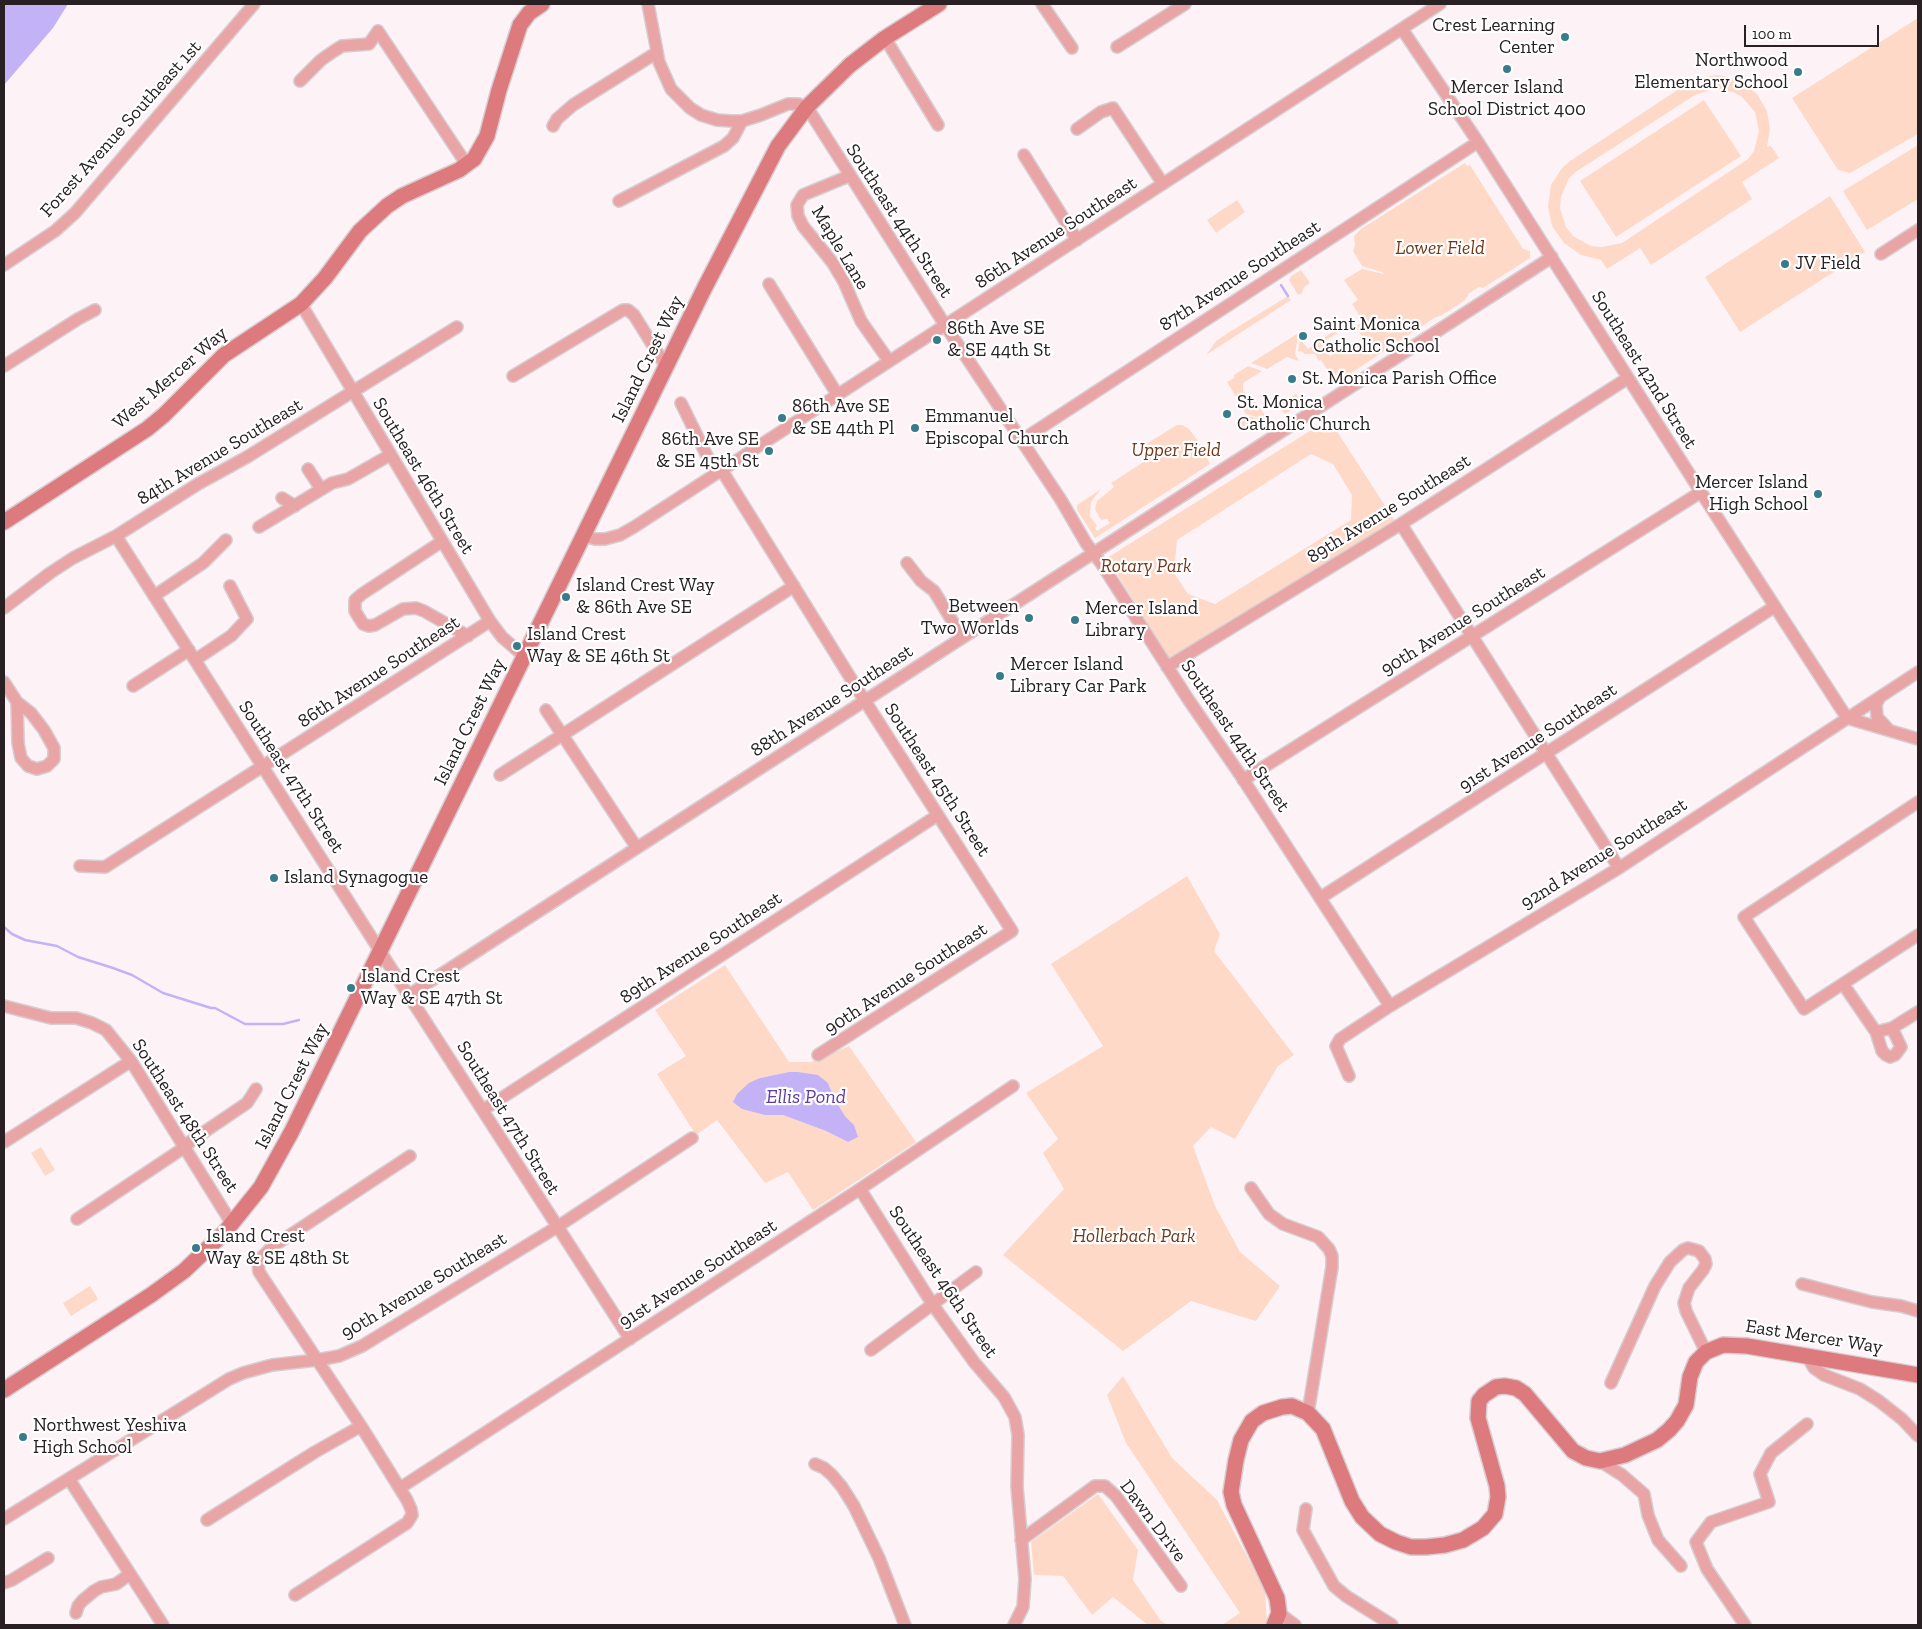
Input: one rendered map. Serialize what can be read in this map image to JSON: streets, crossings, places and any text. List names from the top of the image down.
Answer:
{
  "streets": {
    "street": [
      "Forest Avenue Southeast 1st",
      "Southeast 44th Street",
      "86th Avenue Southeast",
      "Maple Lane",
      "87th Avenue Southeast",
      "Island Crest Way",
      "Southeast 42nd Street",
      "West Mercer Way",
      "84th Avenue Southeast",
      "Southeast 46th Street",
      "89th Avenue Southeast",
      "90th Avenue Southeast",
      "88th Avenue Southeast",
      "91st Avenue Southeast",
      "Southeast 47th Street",
      "Southeast 45th Street",
      "92nd Avenue Southeast",
      "Southeast 48th Street",
      "East Mercer Way",
      "Dawn Drive"
    ]
  },
  "crossings": [
    ["Southeast 44th Street", "86th Avenue Southeast"],
    ["Southeast 44th Street", "Maple Lane"],
    ["Southeast 44th Street", "87th Avenue Southeast"],
    ["Southeast 44th Street", "Island Crest Way"],
    ["Southeast 44th Street", "89th Avenue Southeast"],
    ["Southeast 44th Street", "90th Avenue Southeast"],
    ["Southeast 44th Street", "88th Avenue Southeast"],
    ["Southeast 44th Street", "91st Avenue Southeast"],
    ["Southeast 44th Street", "92nd Avenue Southeast"],
    ["86th Avenue Southeast", "Maple Lane"],
    ["86th Avenue Southeast", "Island Crest Way"],
    ["86th Avenue Southeast", "Southeast 42nd Street"],
    ["86th Avenue Southeast", "Southeast 46th Street"],
    ["86th Avenue Southeast", "Southeast 47th Street"],
    ["86th Avenue Southeast", "Southeast 45th Street"],
    ["87th Avenue Southeast", "Southeast 42nd Street"],
    ["Island Crest Way", "Southeast 46th Street"],
    ["Island Crest Way", "Southeast 47th Street"],
    ["Island Crest Way", "Southeast 48th Street"],
    ["Southeast 42nd Street", "89th Avenue Southeast"],
    ["Southeast 42nd Street", "90th Avenue Southeast"],
    ["Southeast 42nd Street", "88th Avenue Southeast"],
    ["Southeast 42nd Street", "91st Avenue Southeast"],
    ["Southeast 42nd Street", "92nd Avenue Southeast"],
    ["West Mercer Way", "Southeast 46th Street"],
    ["84th Avenue Southeast", "Southeast 46th Street"],
    ["84th Avenue Southeast", "Southeast 47th Street"],
    ["Southeast 46th Street", "91st Avenue Southeast"],
    ["Southeast 46th Street", "Dawn Drive"],
    ["89th Avenue Southeast", "Southeast 47th Street"],
    ["89th Avenue Southeast", "Southeast 45th Street"],
    ["90th Avenue Southeast", "Southeast 47th Street"],
    ["90th Avenue Southeast", "Southeast 45th Street"],
    ["88th Avenue Southeast", "Southeast 47th Street"],
    ["88th Avenue Southeast", "Southeast 45th Street"],
    ["91st Avenue Southeast", "Southeast 47th Street"]
  ],
  "water": ["Ellis Pond"],
  "parks": [
    "Lower Field",
    "Upper Field",
    "Rotary Park",
    "Hollerbach Park"
  ],
  "places": [
    "Crest Learning Center",
    "Mercer Island School District 400",
    "Northwood Elementary School",
    "JV Field",
    "Saint Monica Catholic School",
    "86th Ave SE & SE 44th St",
    "St. Monica Parish Office",
    "St. Monica Catholic Church",
    "86th Ave SE & SE 44th Pl",
    "Emmanuel Episcopal Church",
    "86th Ave SE & SE 45th St",
    "Mercer Island High School",
    "Island Crest Way & 86th Ave SE",
    "Between Two Worlds",
    "Mercer Island Library",
    "Island Crest Way & SE 46th St",
    "Mercer Island Library Car Park",
    "Island Synagogue",
    "Island Crest Way & SE 47th St",
    "Island Crest Way & SE 48th St",
    "Northwest Yeshiva High School"
  ],
  "scale_bar": "100 m"
}
